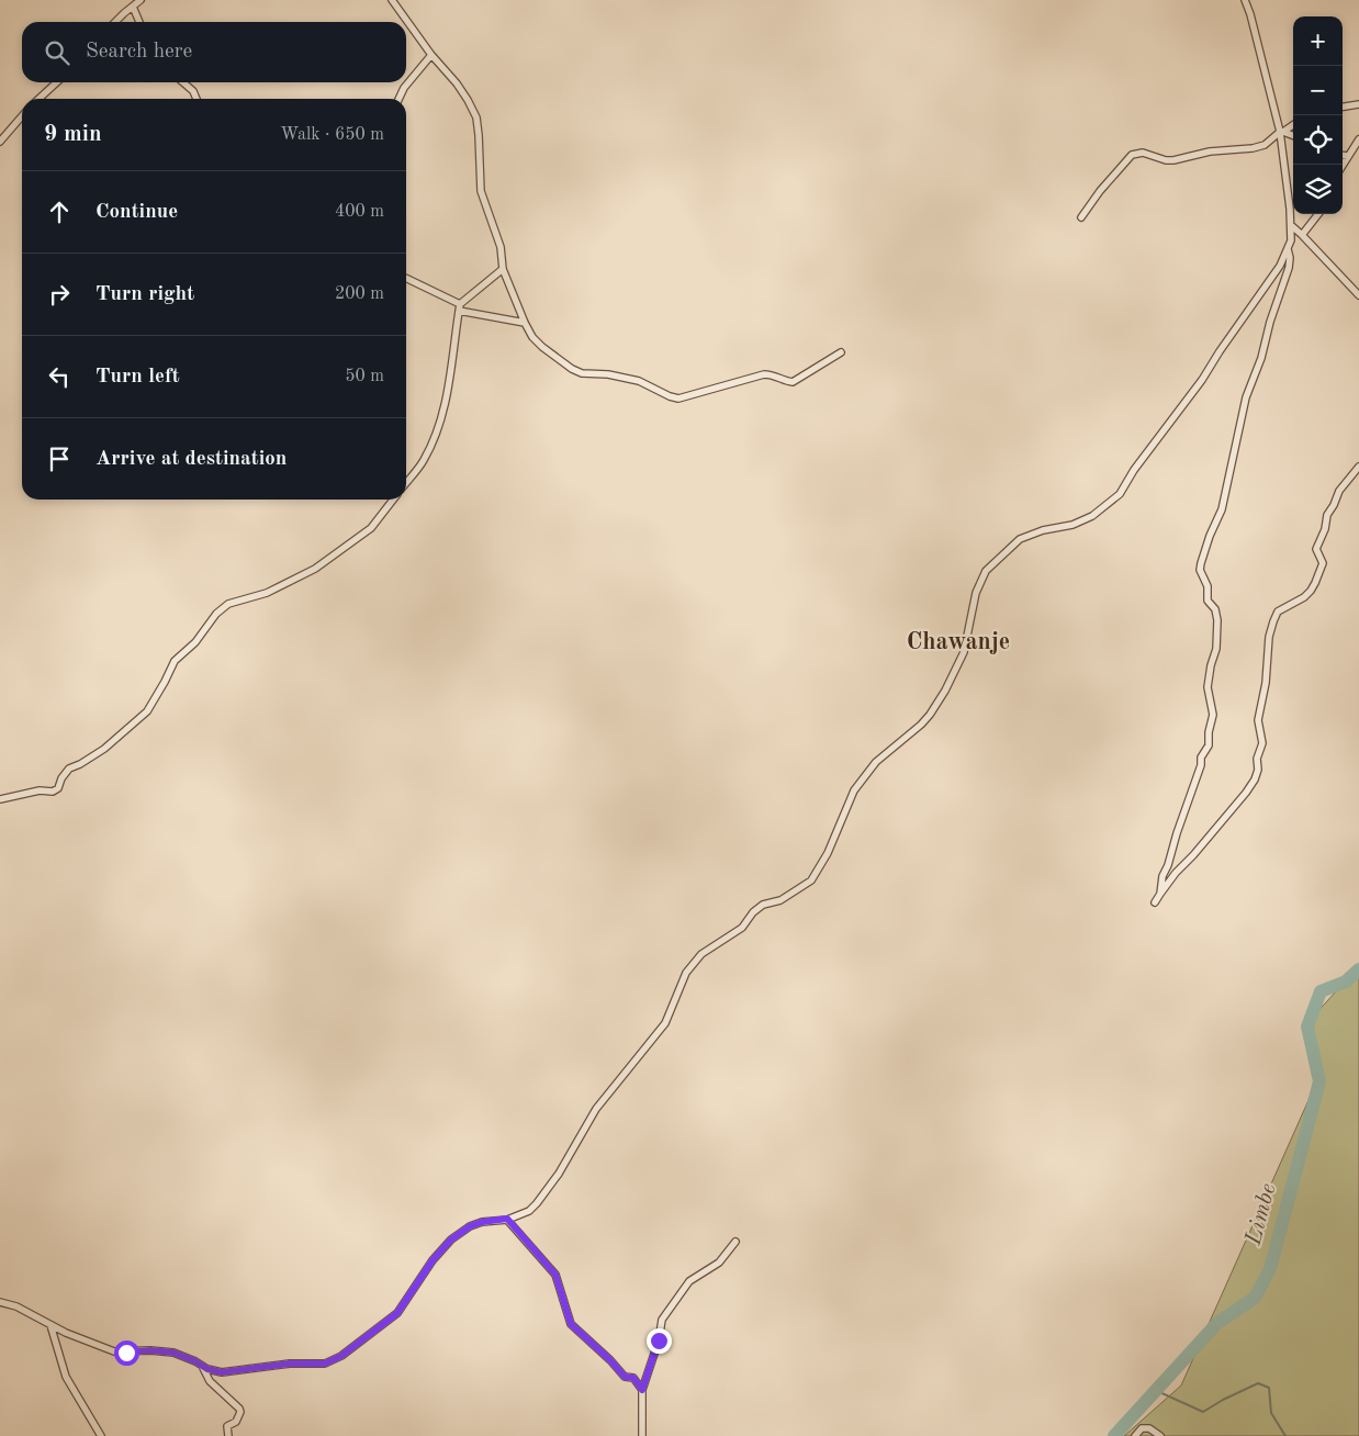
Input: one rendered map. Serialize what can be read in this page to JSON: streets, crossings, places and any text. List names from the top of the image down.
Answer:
{
  "districts": ["Chawanje"],
  "water": ["Limbe"],
  "page": {
    "map_buttons": ["+", "−"],
    "search": "Search here",
    "heading": ["9 min", "Walk · 650 m"],
    "list": [
      ["Continue", "400 m"],
      ["Turn right", "200 m"],
      ["Turn left", "50 m"],
      "Arrive at destination"
    ]
  }
}
